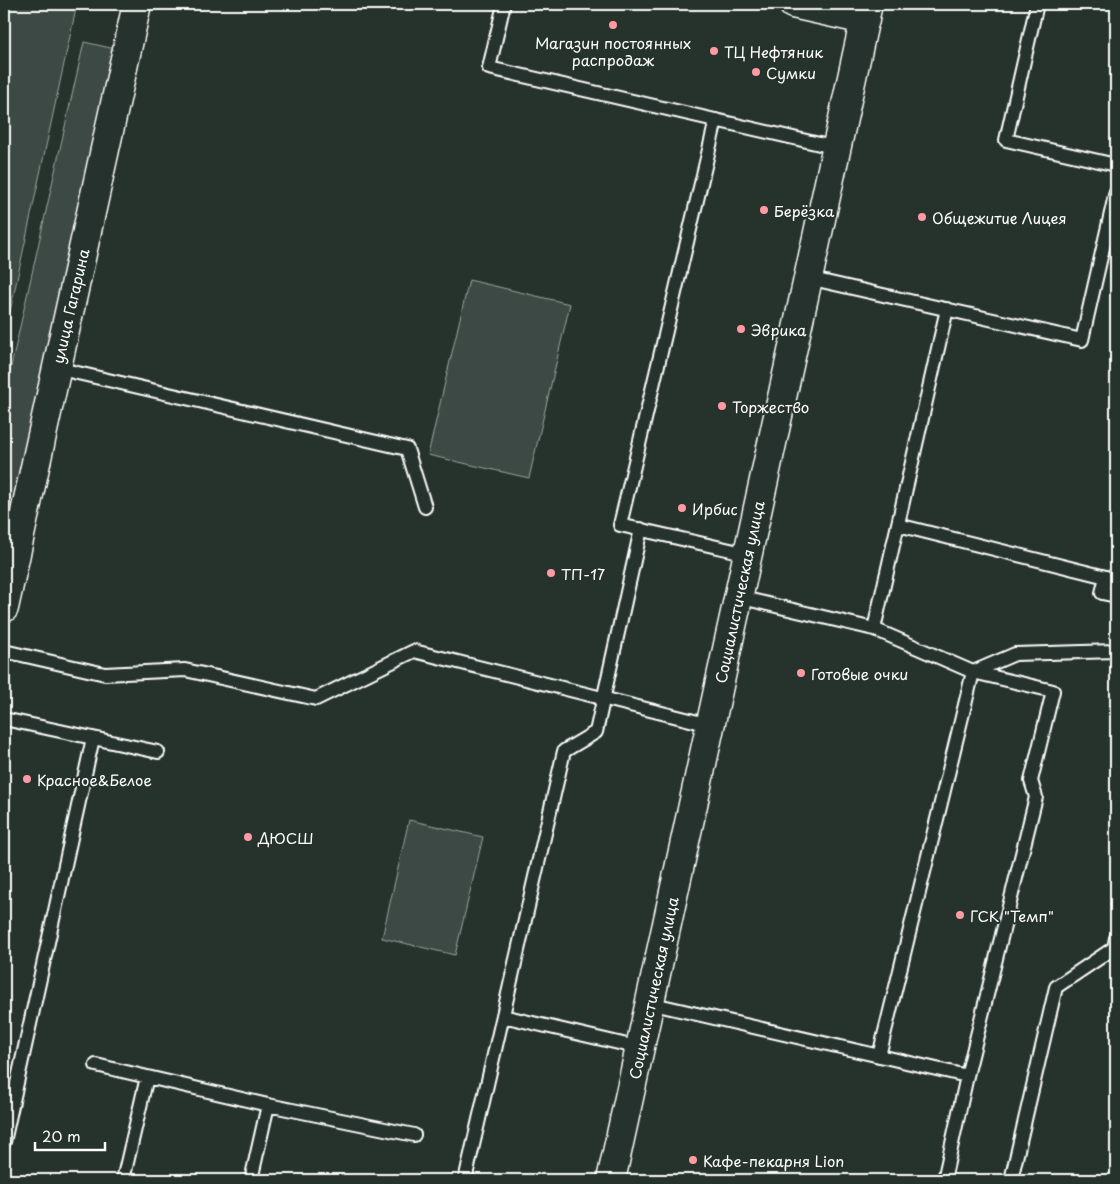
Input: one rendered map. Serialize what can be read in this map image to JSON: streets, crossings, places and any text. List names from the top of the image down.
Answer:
{
  "streets": {
    "main road": ["улица Гагарина", "Социалистическая улица"]
  },
  "places": [
    "Магазин постоянных распродаж",
    "ТЦ Нефтяник",
    "Сумки",
    "Берёзка",
    "Общежитие Лицея",
    "Эврика",
    "Торжество",
    "Ирбис",
    "ТП-17",
    "Готовые очки",
    "Красное&Белое",
    "ДЮСШ",
    "ГСК \"Темп\"",
    "Кафе-пекарня Lion"
  ],
  "scale_bar": "20 m"
}
